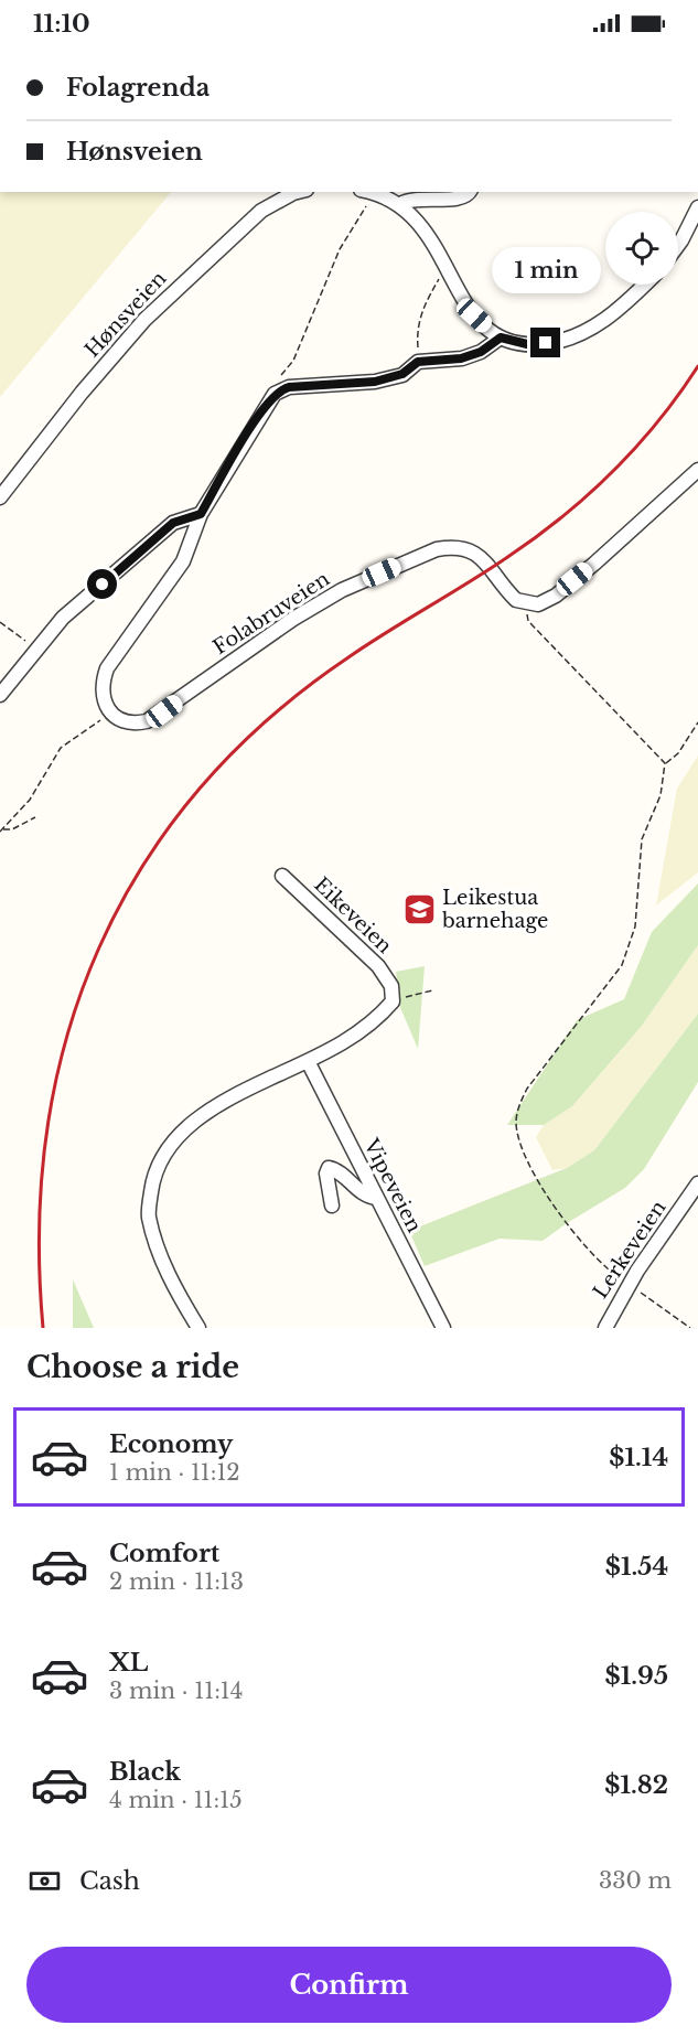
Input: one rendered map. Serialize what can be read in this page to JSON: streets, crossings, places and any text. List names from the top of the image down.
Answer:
{
  "streets": {
    "street": [
      "Hønsveien",
      "Folabruveien",
      "Eikeveien",
      "Vipeveien",
      "Lerkeveien"
    ]
  },
  "places": {
    "school or university": ["Leikestua barnehage"]
  },
  "page": {
    "status": "11:10",
    "banner": ["Folagrenda", "Hønsveien"],
    "bubble": "1 min",
    "heading": "Choose a ride",
    "list": [
      {
        "name": "Economy",
        "note": "1 min · 11:12",
        "value": "$1.14"
      },
      {
        "name": "Comfort",
        "note": "2 min · 11:13",
        "value": "$1.54"
      },
      {
        "name": "XL",
        "note": "3 min · 11:14",
        "value": "$1.95"
      },
      {
        "name": "Black",
        "note": "4 min · 11:15",
        "value": "$1.82"
      }
    ],
    "pay": ["Cash", "330 m"],
    "buttons": "Confirm"
  }
}
